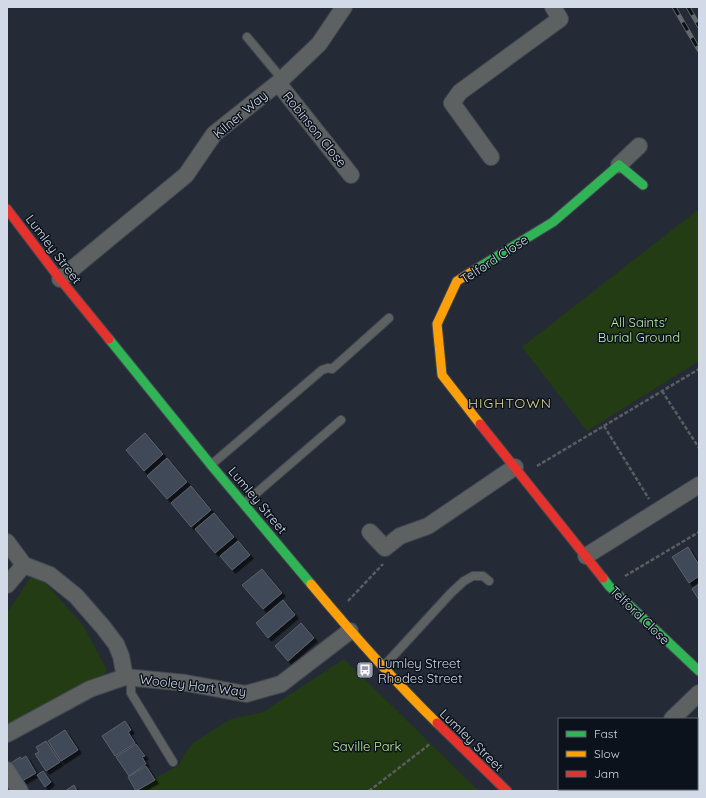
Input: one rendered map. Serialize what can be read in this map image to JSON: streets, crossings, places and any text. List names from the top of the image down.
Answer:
{
  "streets": {
    "main road": ["Lumley Street", "Telford Close"],
    "street": ["Kilner Way", "Robinson Close", "Wooley Hart Way"]
  },
  "crossings": [
    ["Kilner Way", "Robinson Close"],
    ["Kilner Way", "Lumley Street"],
    ["Lumley Street", "Wooley Hart Way"]
  ],
  "districts": ["HIGHTOWN"],
  "parks": ["All Saints' Burial Ground", "Saville Park"],
  "places": {
    "bus stop": ["Lumley Street Rhodes Street"]
  },
  "legend": ["Fast", "Slow", "Jam"]
}
